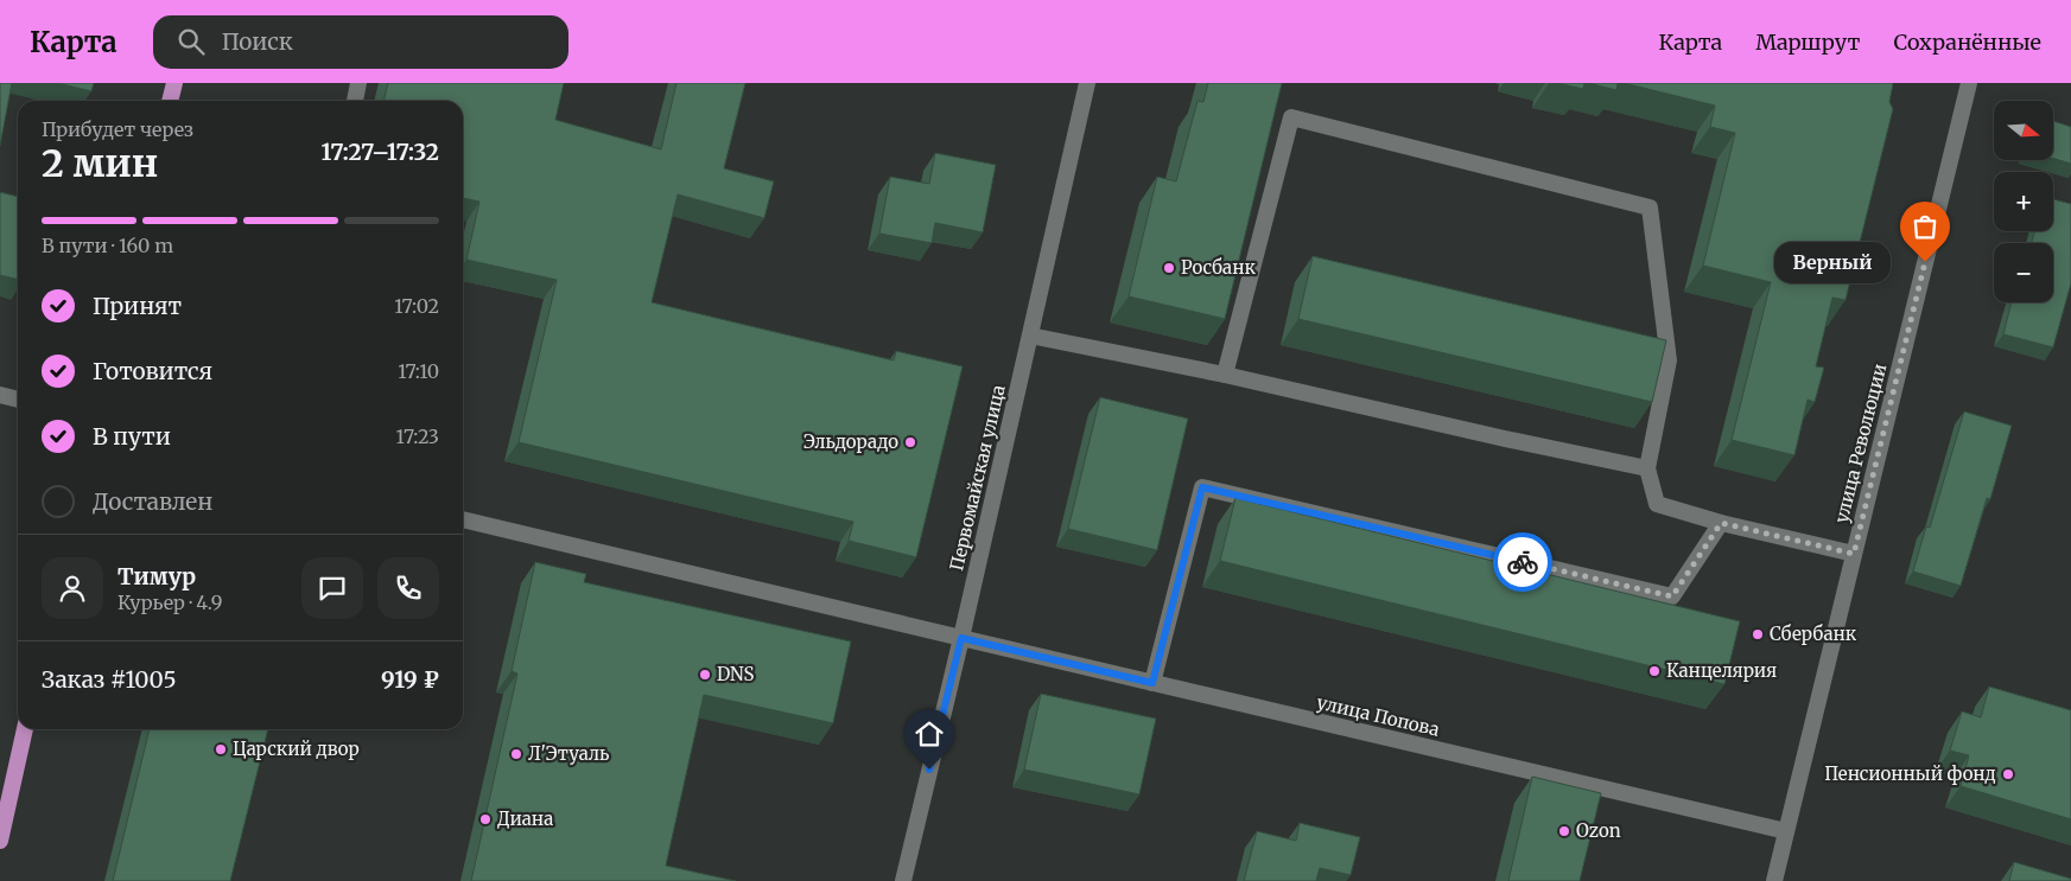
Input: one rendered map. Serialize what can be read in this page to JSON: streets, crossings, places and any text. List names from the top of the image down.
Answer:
{
  "streets": {
    "street": ["улица Революции", "Первомайская улица", "улица Попова"]
  },
  "crossings": [
    ["улица Революции", "улица Попова"],
    ["Первомайская улица", "улица Попова"]
  ],
  "places": [
    "Верный",
    "Росбанк",
    "Эльдорадо",
    "Сбербанк",
    "Канцелярия",
    "DNS",
    "Царский двор",
    "Л'Этуаль",
    "Пенсионный фонд",
    "Диана",
    "Ozon"
  ],
  "north": "right",
  "page": {
    "header": "Карта",
    "search": "Поиск",
    "nav": ["Карта", "Маршрут", "Сохранённые"],
    "map_buttons": ["+", "−"],
    "heading": ["2 мин", "Прибудет через", "17:27–17:32"],
    "panel": [
      "Тимур",
      "Курьер · 4.9",
      "Заказ #1005",
      "919 ₽"
    ],
    "bar": "В пути · 160 m",
    "bubble": "Верный",
    "list": [
      ["Принят", "17:02"],
      ["Готовится", "17:10"],
      ["В пути", "17:23"],
      "Доставлен"
    ]
  }
}
